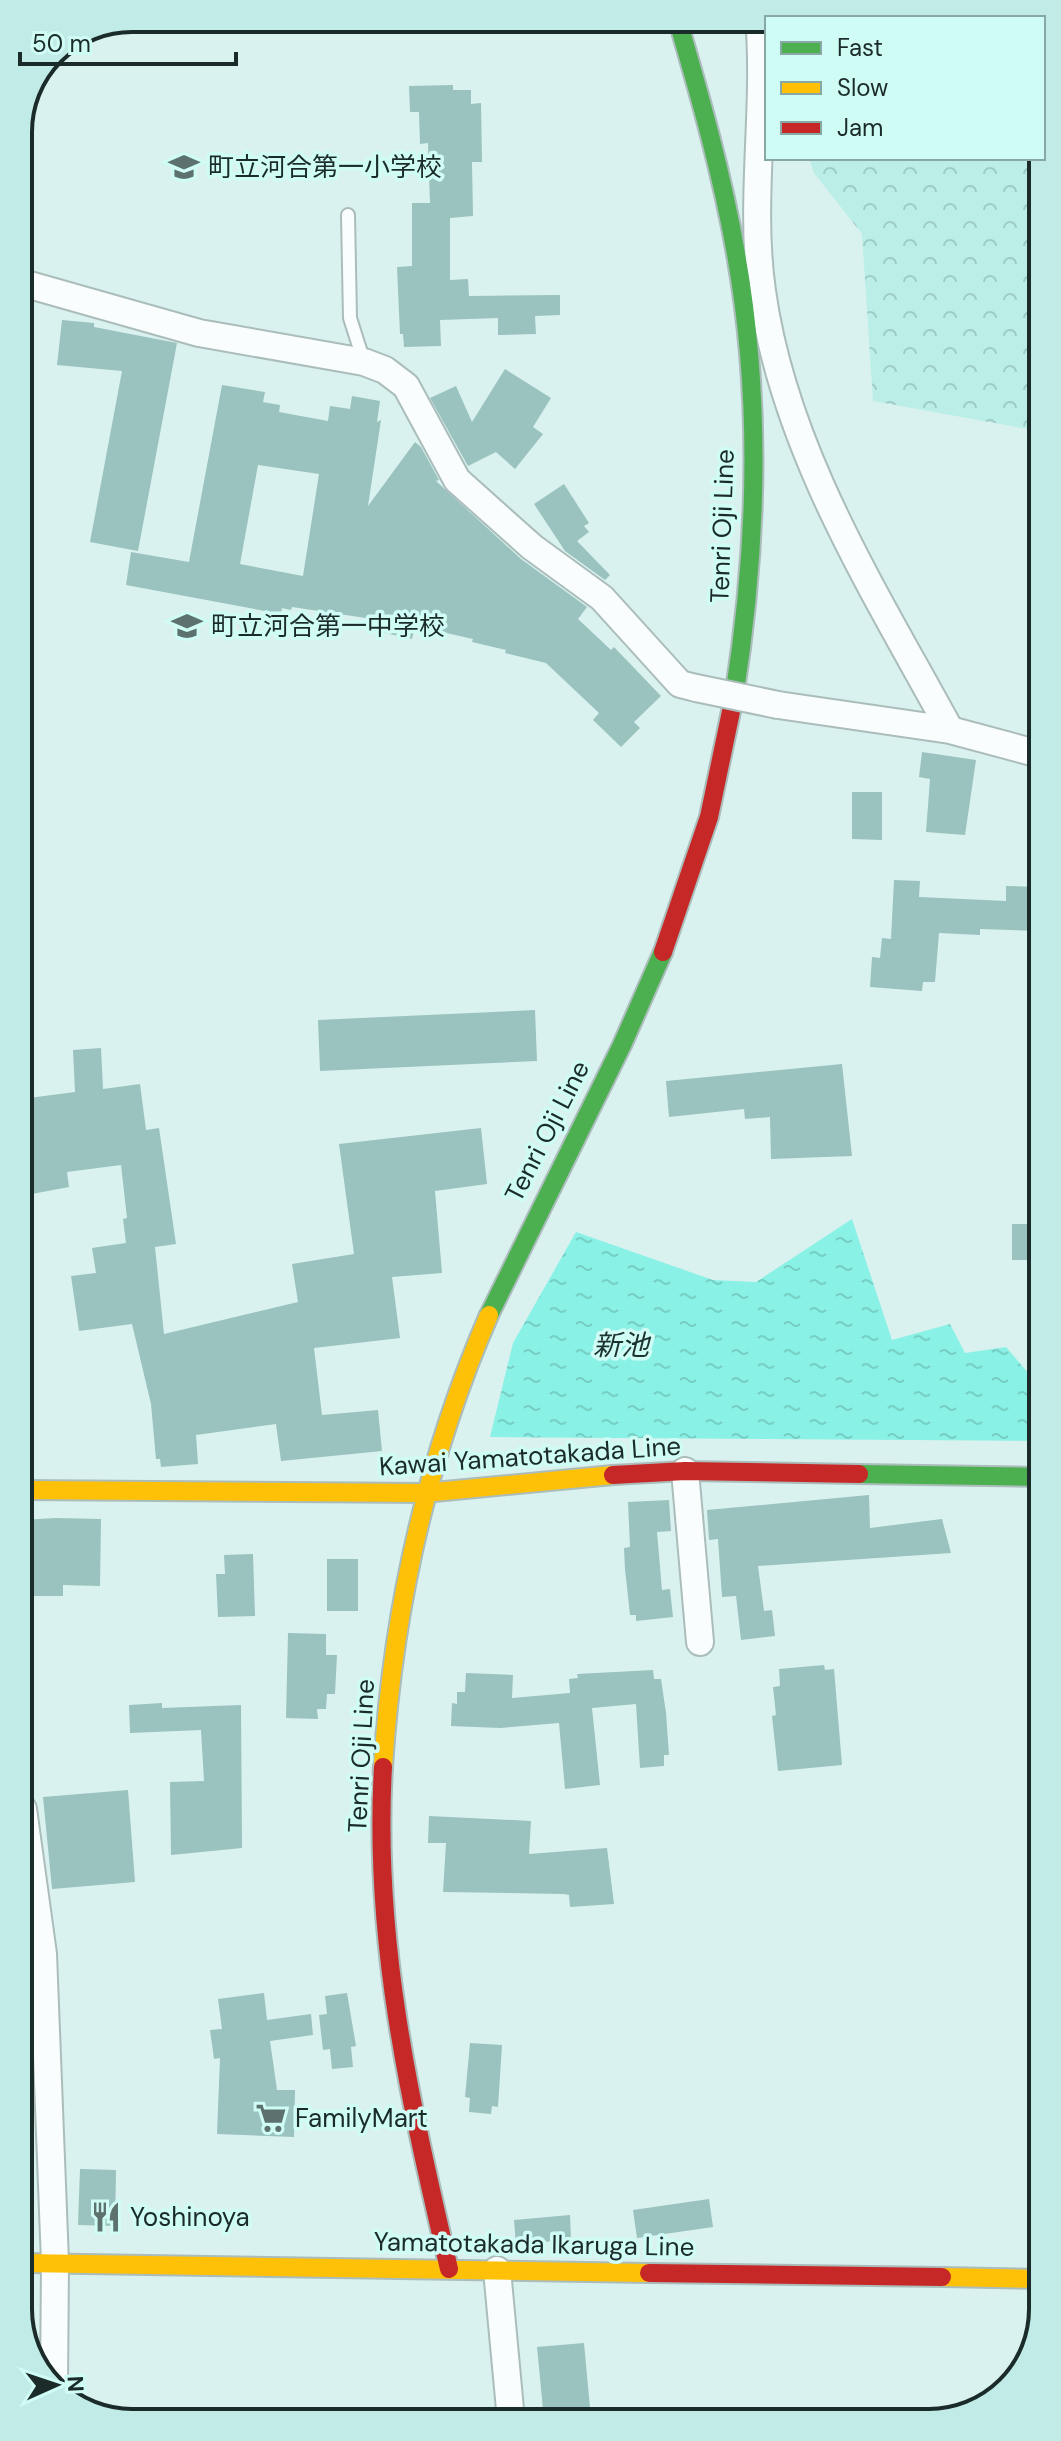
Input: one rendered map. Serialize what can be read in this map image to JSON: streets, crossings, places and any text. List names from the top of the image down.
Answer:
{
  "streets": {
    "main road": ["Tenri Oji Line", "Kawai Yamatotakada Line", "Yamatotakada Ikaruga Line"]
  },
  "crossings": [
    ["Tenri Oji Line", "Kawai Yamatotakada Line"],
    ["Tenri Oji Line", "Yamatotakada Ikaruga Line"]
  ],
  "water": ["新池"],
  "places": {
    "school or university": ["町立河合第一小学校", "町立河合第一中学校"],
    "supermarket": ["FamilyMart"],
    "restaurant": ["Yoshinoya"]
  },
  "legend": ["Fast", "Slow", "Jam"],
  "scale_bar": "50 m",
  "north": "right"
}
